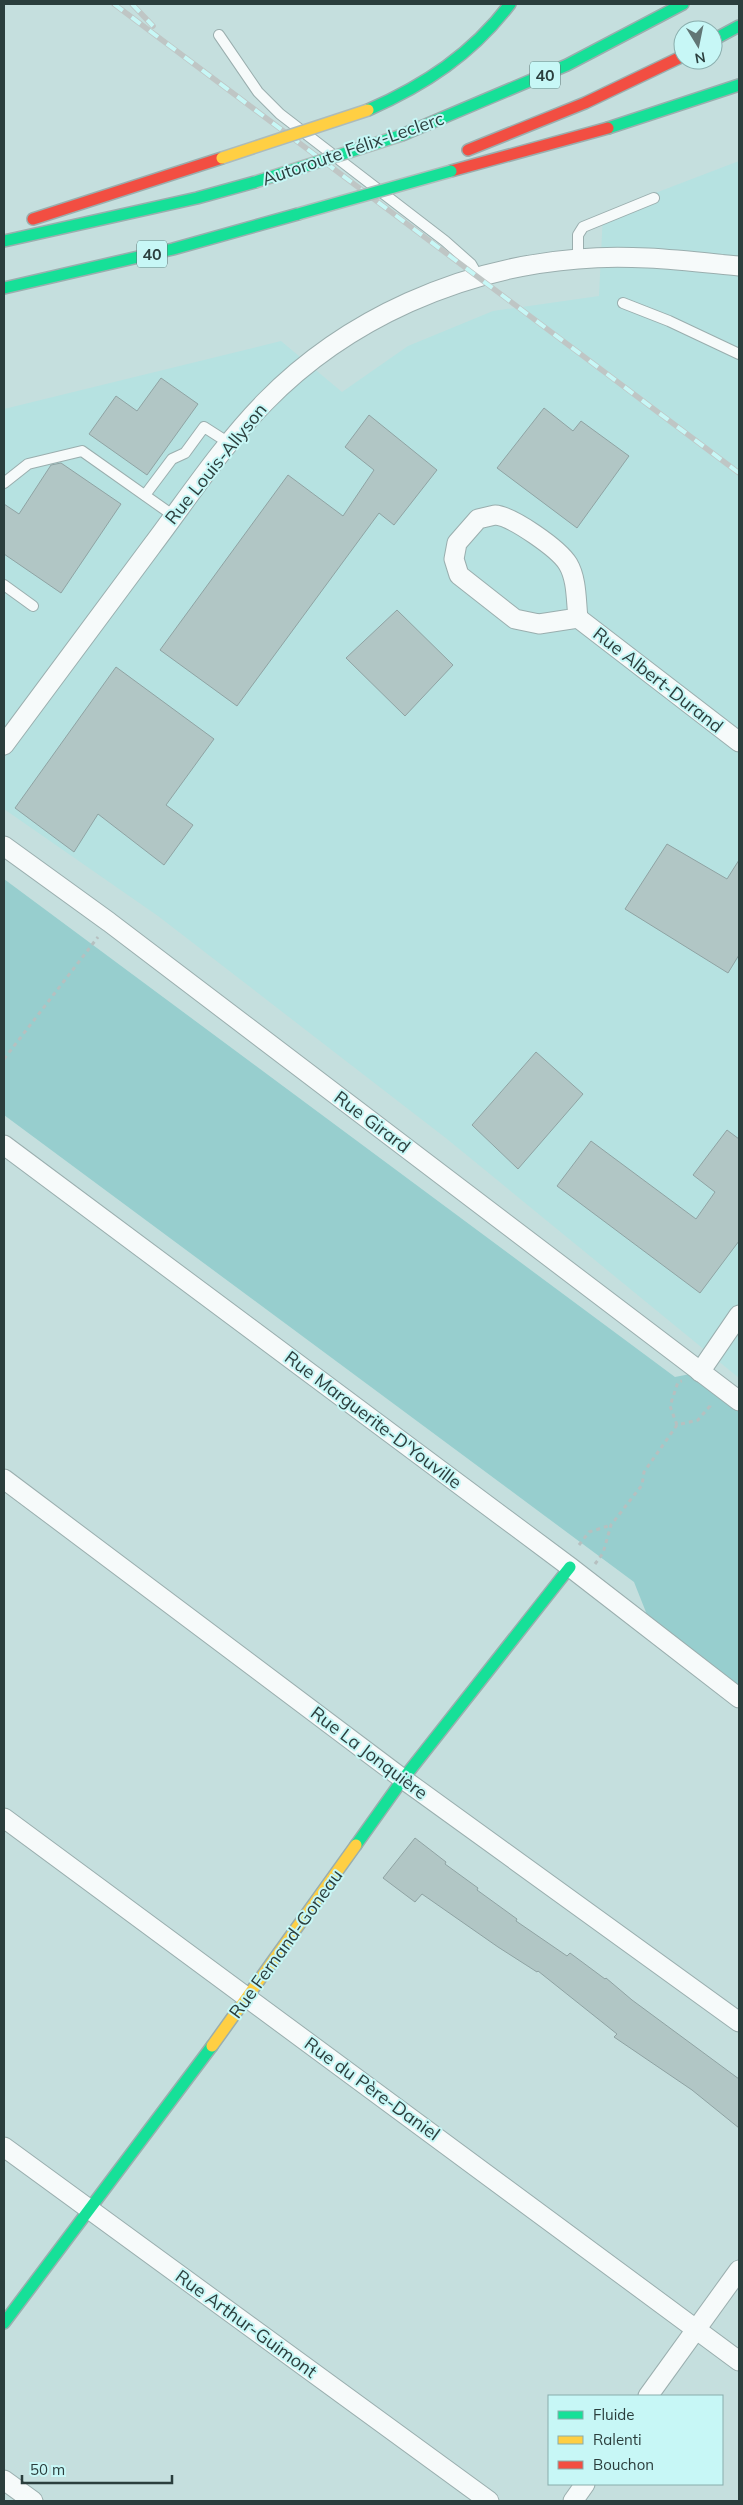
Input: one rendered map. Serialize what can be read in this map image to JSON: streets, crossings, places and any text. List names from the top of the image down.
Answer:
{
  "streets": {
    "main road": ["40", "Autoroute Félix-Leclerc", "Rue Fernand-Goneau"],
    "street": [
      "Rue Louis-Allyson",
      "Rue Albert-Durand",
      "Rue Girard",
      "Rue Marguerite-D'Youville",
      "Rue La Jonquière",
      "Rue du Père-Daniel",
      "Rue Arthur-Guimont"
    ]
  },
  "crossings": [
    ["Rue Marguerite-D'Youville", "Rue Fernand-Goneau"],
    ["Rue La Jonquière", "Rue Fernand-Goneau"],
    ["Rue Fernand-Goneau", "Rue du Père-Daniel"],
    ["Rue Fernand-Goneau", "Rue Arthur-Guimont"]
  ],
  "legend": ["Fluide", "Ralenti", "Bouchon"],
  "scale_bar": "50 m",
  "north": "bottom"
}
